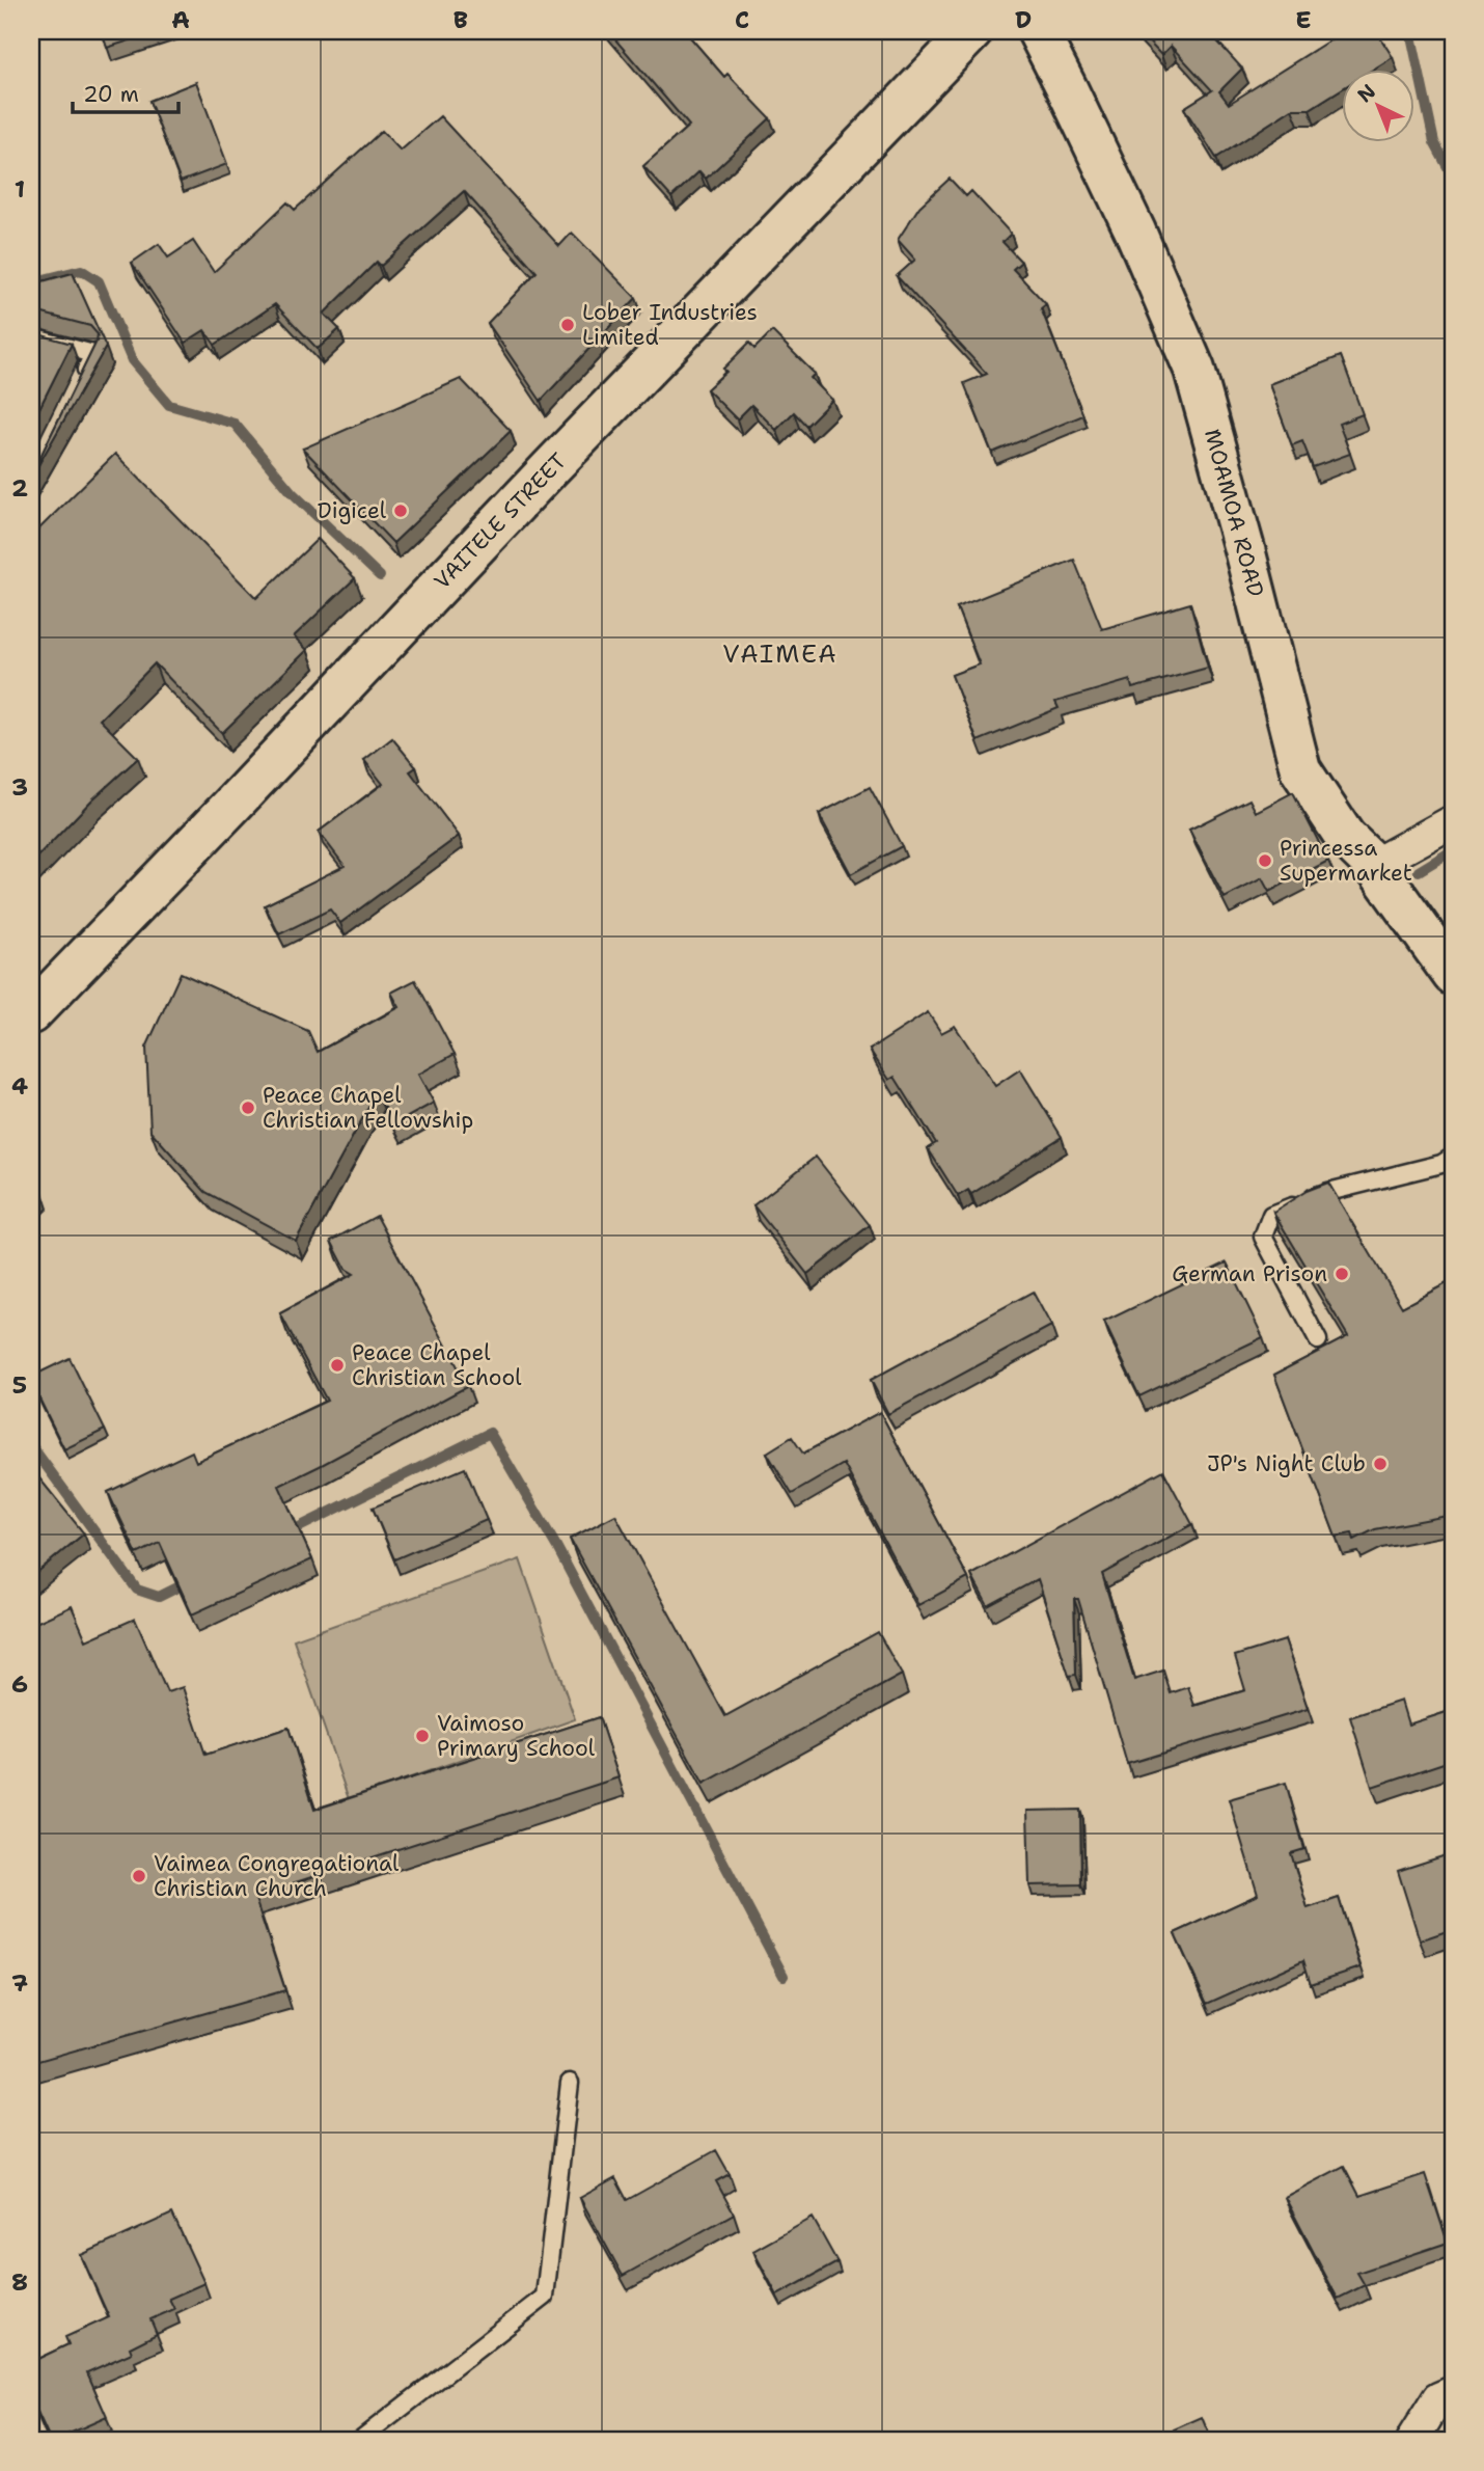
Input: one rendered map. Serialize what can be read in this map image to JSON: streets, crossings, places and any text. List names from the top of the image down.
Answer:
{
  "streets": {
    "main road": ["MOAMOA ROAD", "VAITELE STREET"]
  },
  "districts": ["VAIMEA"],
  "places": [
    "Lober Industries Limited",
    "Digicel",
    "Princessa Supermarket",
    "Peace Chapel Christian Fellowship",
    "German Prison",
    "Peace Chapel Christian School",
    "JP's Night Club",
    "Vaimoso Primary School",
    "Vaimea Congregational Christian Church"
  ],
  "scale_bar": "20 m",
  "north": "top left",
  "grid": {
    "columns": [
      "A",
      "B",
      "C",
      "D",
      "E"
    ],
    "rows": [
      "1",
      "2",
      "3",
      "4",
      "5",
      "6",
      "7",
      "8"
    ]
  }
}
